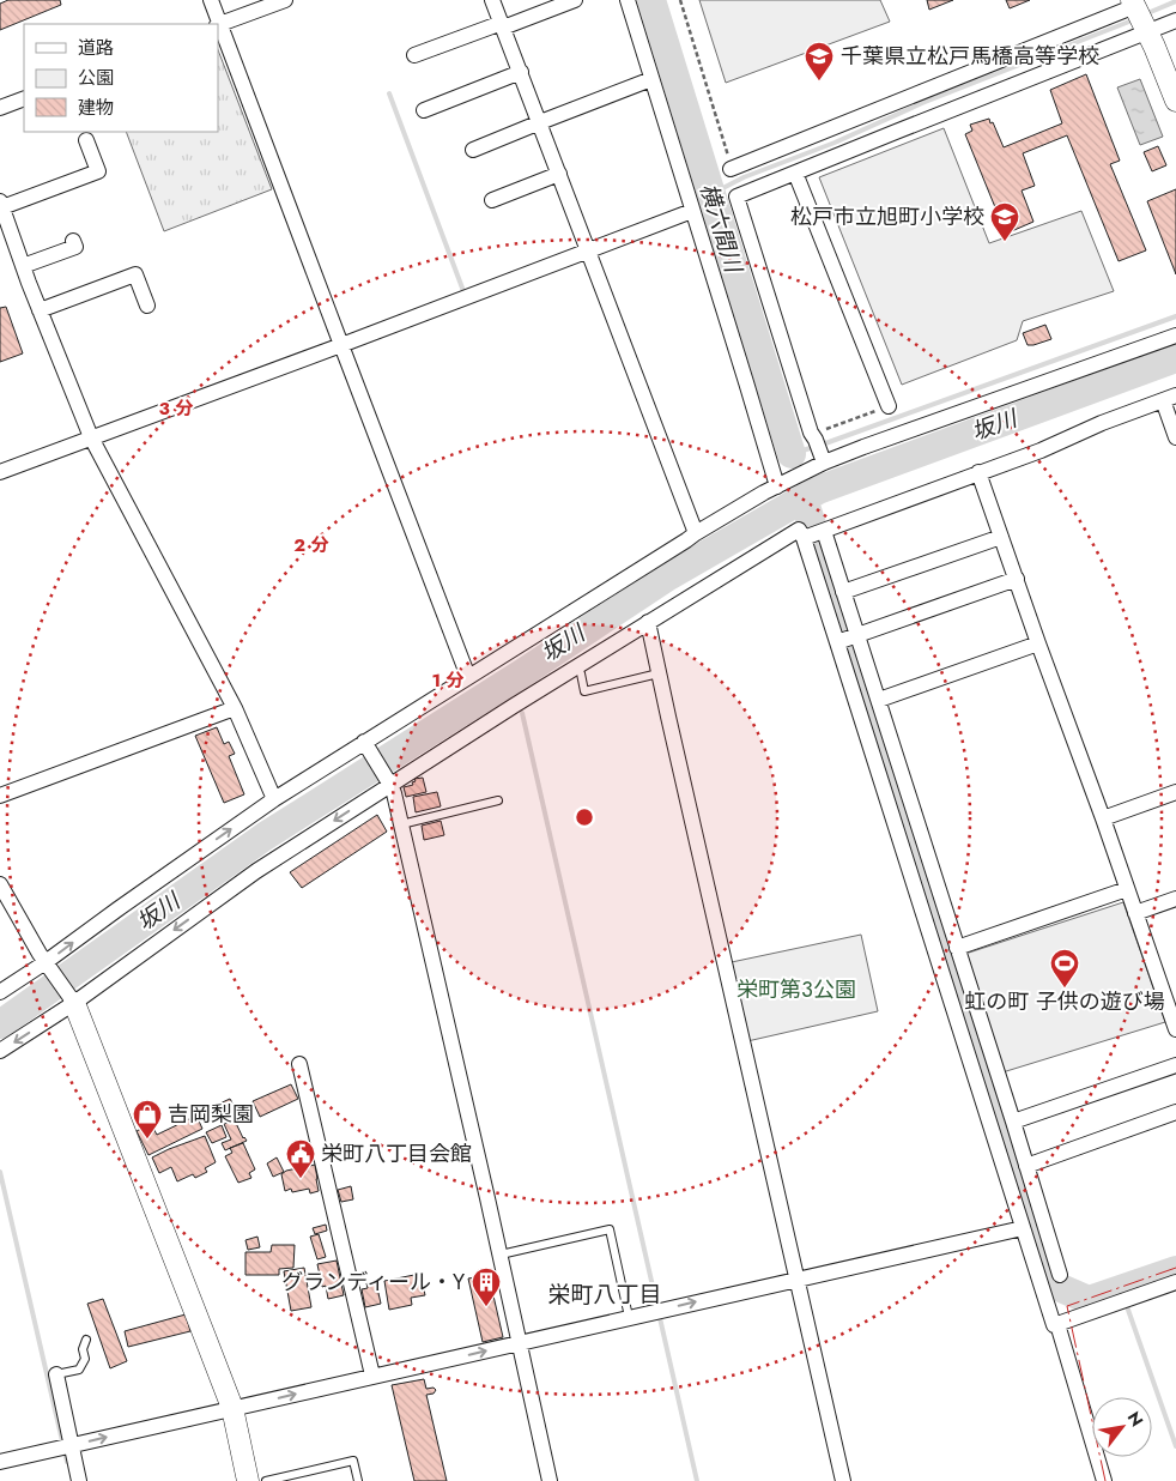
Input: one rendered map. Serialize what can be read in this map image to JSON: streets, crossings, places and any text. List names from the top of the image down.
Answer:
{
  "districts": ["栄町八丁目"],
  "water": ["横六間川", "坂川"],
  "parks": ["栄町第3公園"],
  "places": {
    "school or university": ["千葉県立松戸馬橋高等学校", "松戸市立旭町小学校"],
    "sports": ["虹の町 子供の遊び場"],
    "shop": ["吉岡梨園"],
    "public building": ["栄町八丁目会館"],
    "building": ["グランディール・Y"]
  },
  "legend": ["道路", "公園", "建物"],
  "north": "top right",
  "rings": ["3 分", "2 分", "1 分"]
}
